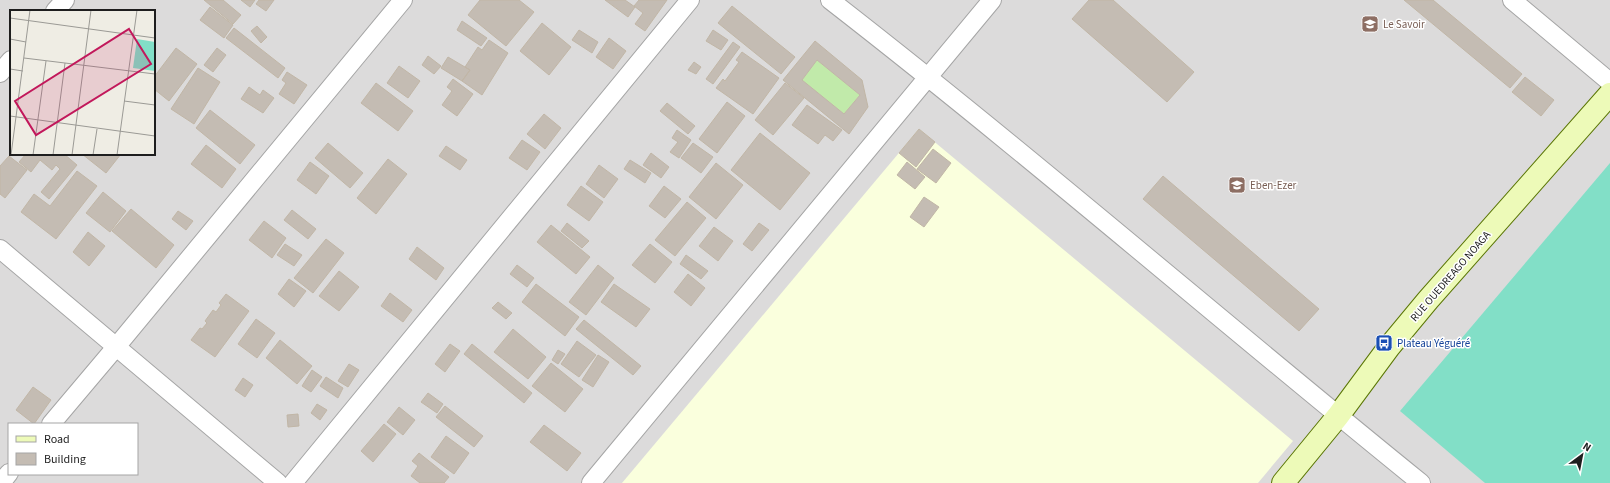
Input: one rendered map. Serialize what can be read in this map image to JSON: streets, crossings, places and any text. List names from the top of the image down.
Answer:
{
  "streets": {
    "street": ["RUE OUEDREAGO NOAGA"]
  },
  "places": {
    "school or university": ["Le Savoir", "Eben-Ezer"],
    "bus stop": ["Plateau Yéguéré"]
  },
  "legend": ["Road", "Building"],
  "north": "top right"
}
